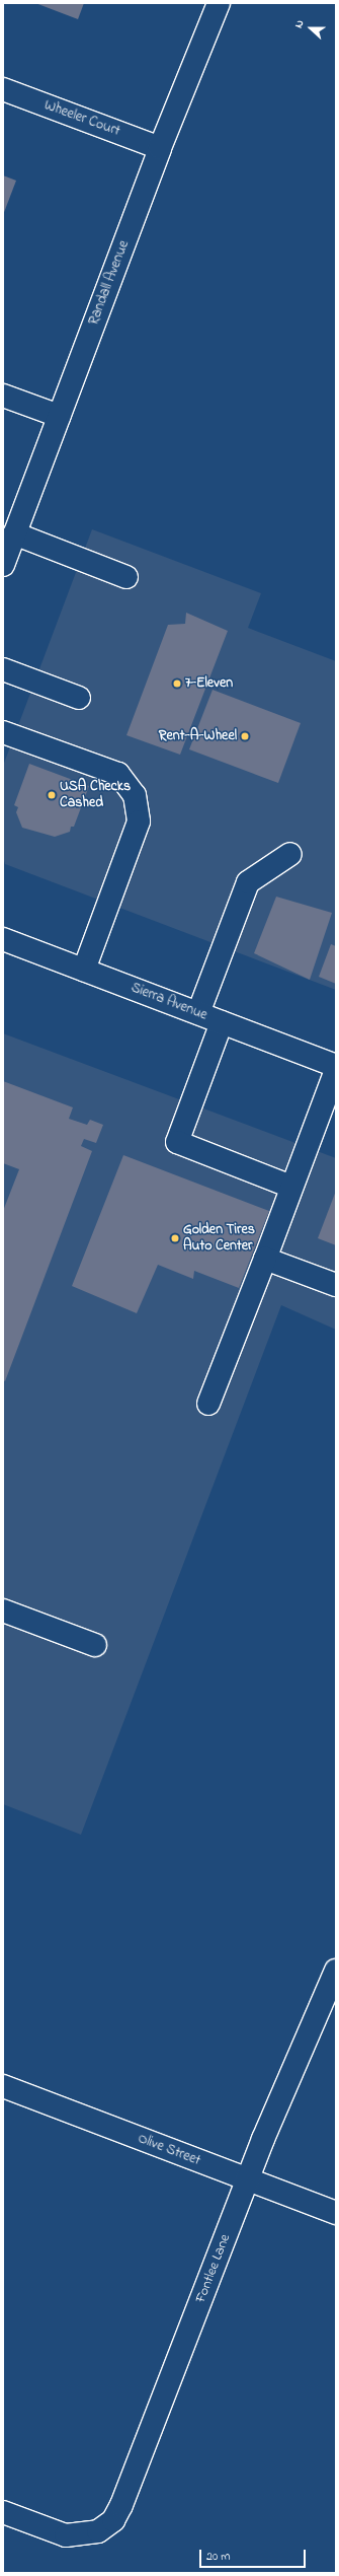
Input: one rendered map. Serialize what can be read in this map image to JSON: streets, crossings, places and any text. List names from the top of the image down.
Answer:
{
  "streets": {
    "street": [
      "Wheeler Court",
      "Randall Avenue",
      "Sierra Avenue",
      "Olive Street",
      "Fontlee Lane"
    ]
  },
  "crossings": [
    ["Wheeler Court", "Randall Avenue"],
    ["Olive Street", "Fontlee Lane"]
  ],
  "places": [
    "7-Eleven",
    "Rent-A-Wheel",
    "USA Checks Cashed",
    "Golden Tires Auto Center"
  ],
  "scale_bar": "20 m",
  "north": "left"
}
